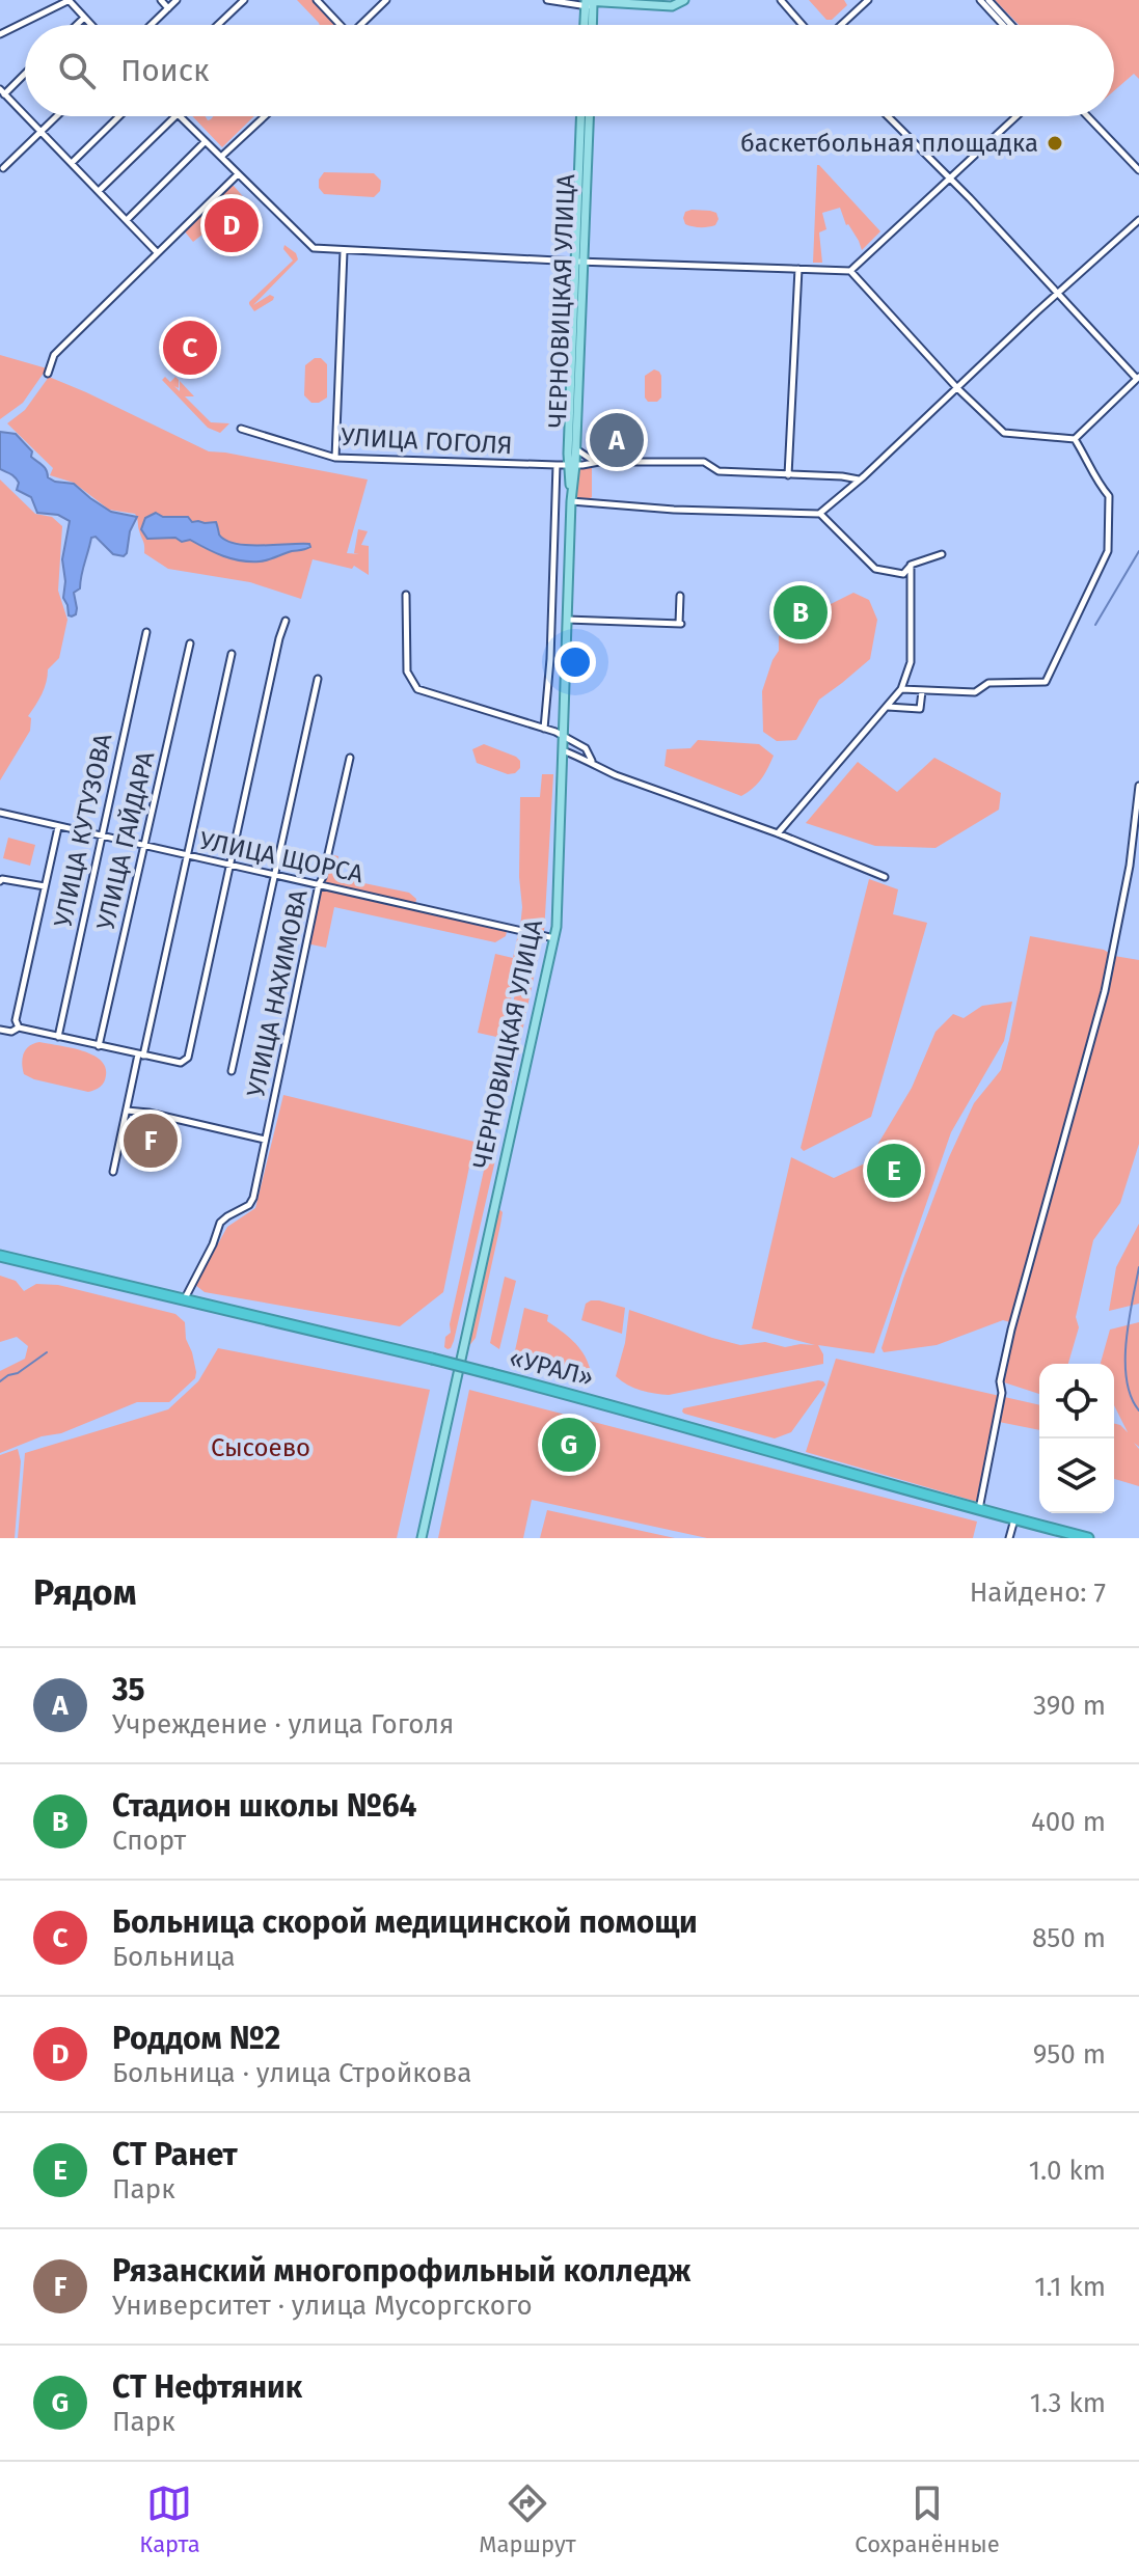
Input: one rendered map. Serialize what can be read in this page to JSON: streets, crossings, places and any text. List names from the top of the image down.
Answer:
{
  "streets": {
    "highway": ["«УРАЛ»"],
    "main road": ["ЧЕРНОВИЦКАЯ УЛИЦА"],
    "street": [
      "УЛИЦА ГОГОЛЯ",
      "УЛИЦА КУТУЗОВА",
      "УЛИЦА ГАЙДАРА",
      "УЛИЦА ЩОРСА",
      "УЛИЦА НАХИМОВА"
    ]
  },
  "crossings": [
    ["ЧЕРНОВИЦКАЯ УЛИЦА", "УЛИЦА ГОГОЛЯ"],
    ["ЧЕРНОВИЦКАЯ УЛИЦА", "УЛИЦА ЩОРСА"],
    ["УЛИЦА КУТУЗОВА", "УЛИЦА ЩОРСА"],
    ["УЛИЦА ГАЙДАРА", "УЛИЦА ЩОРСА"],
    ["УЛИЦА ЩОРСА", "УЛИЦА НАХИМОВА"],
    ["УЛИЦА НАХИМОВА", "«УРАЛ»"]
  ],
  "parks": ["Сысоево"],
  "places": ["баскетбольная площадка"],
  "page": {
    "search": "Поиск",
    "pins": [
      "D",
      "C",
      "A",
      "B",
      "F",
      "E",
      "G"
    ],
    "heading": ["Рядом", "Найдено: 7"],
    "list": [
      {
        "mark": "A",
        "name": "35",
        "note": "Учреждение · улица Гоголя",
        "value": "390 m"
      },
      {
        "mark": "B",
        "name": "Стадион школы №64",
        "note": "Спорт",
        "value": "400 m"
      },
      {
        "mark": "C",
        "name": "Больница скорой медицинской помощи",
        "note": "Больница",
        "value": "850 m"
      },
      {
        "mark": "D",
        "name": "Роддом №2",
        "note": "Больница · улица Стройкова",
        "value": "950 m"
      },
      {
        "mark": "E",
        "name": "СТ Ранет",
        "note": "Парк",
        "value": "1.0 km"
      },
      {
        "mark": "F",
        "name": "Рязанский многопрофильный колледж",
        "note": "Университет · улица Мусоргского",
        "value": "1.1 km"
      },
      {
        "mark": "G",
        "name": "СТ Нефтяник",
        "note": "Парк",
        "value": "1.3 km"
      }
    ],
    "nav": ["Карта", "Маршрут", "Сохранённые"]
  }
}
